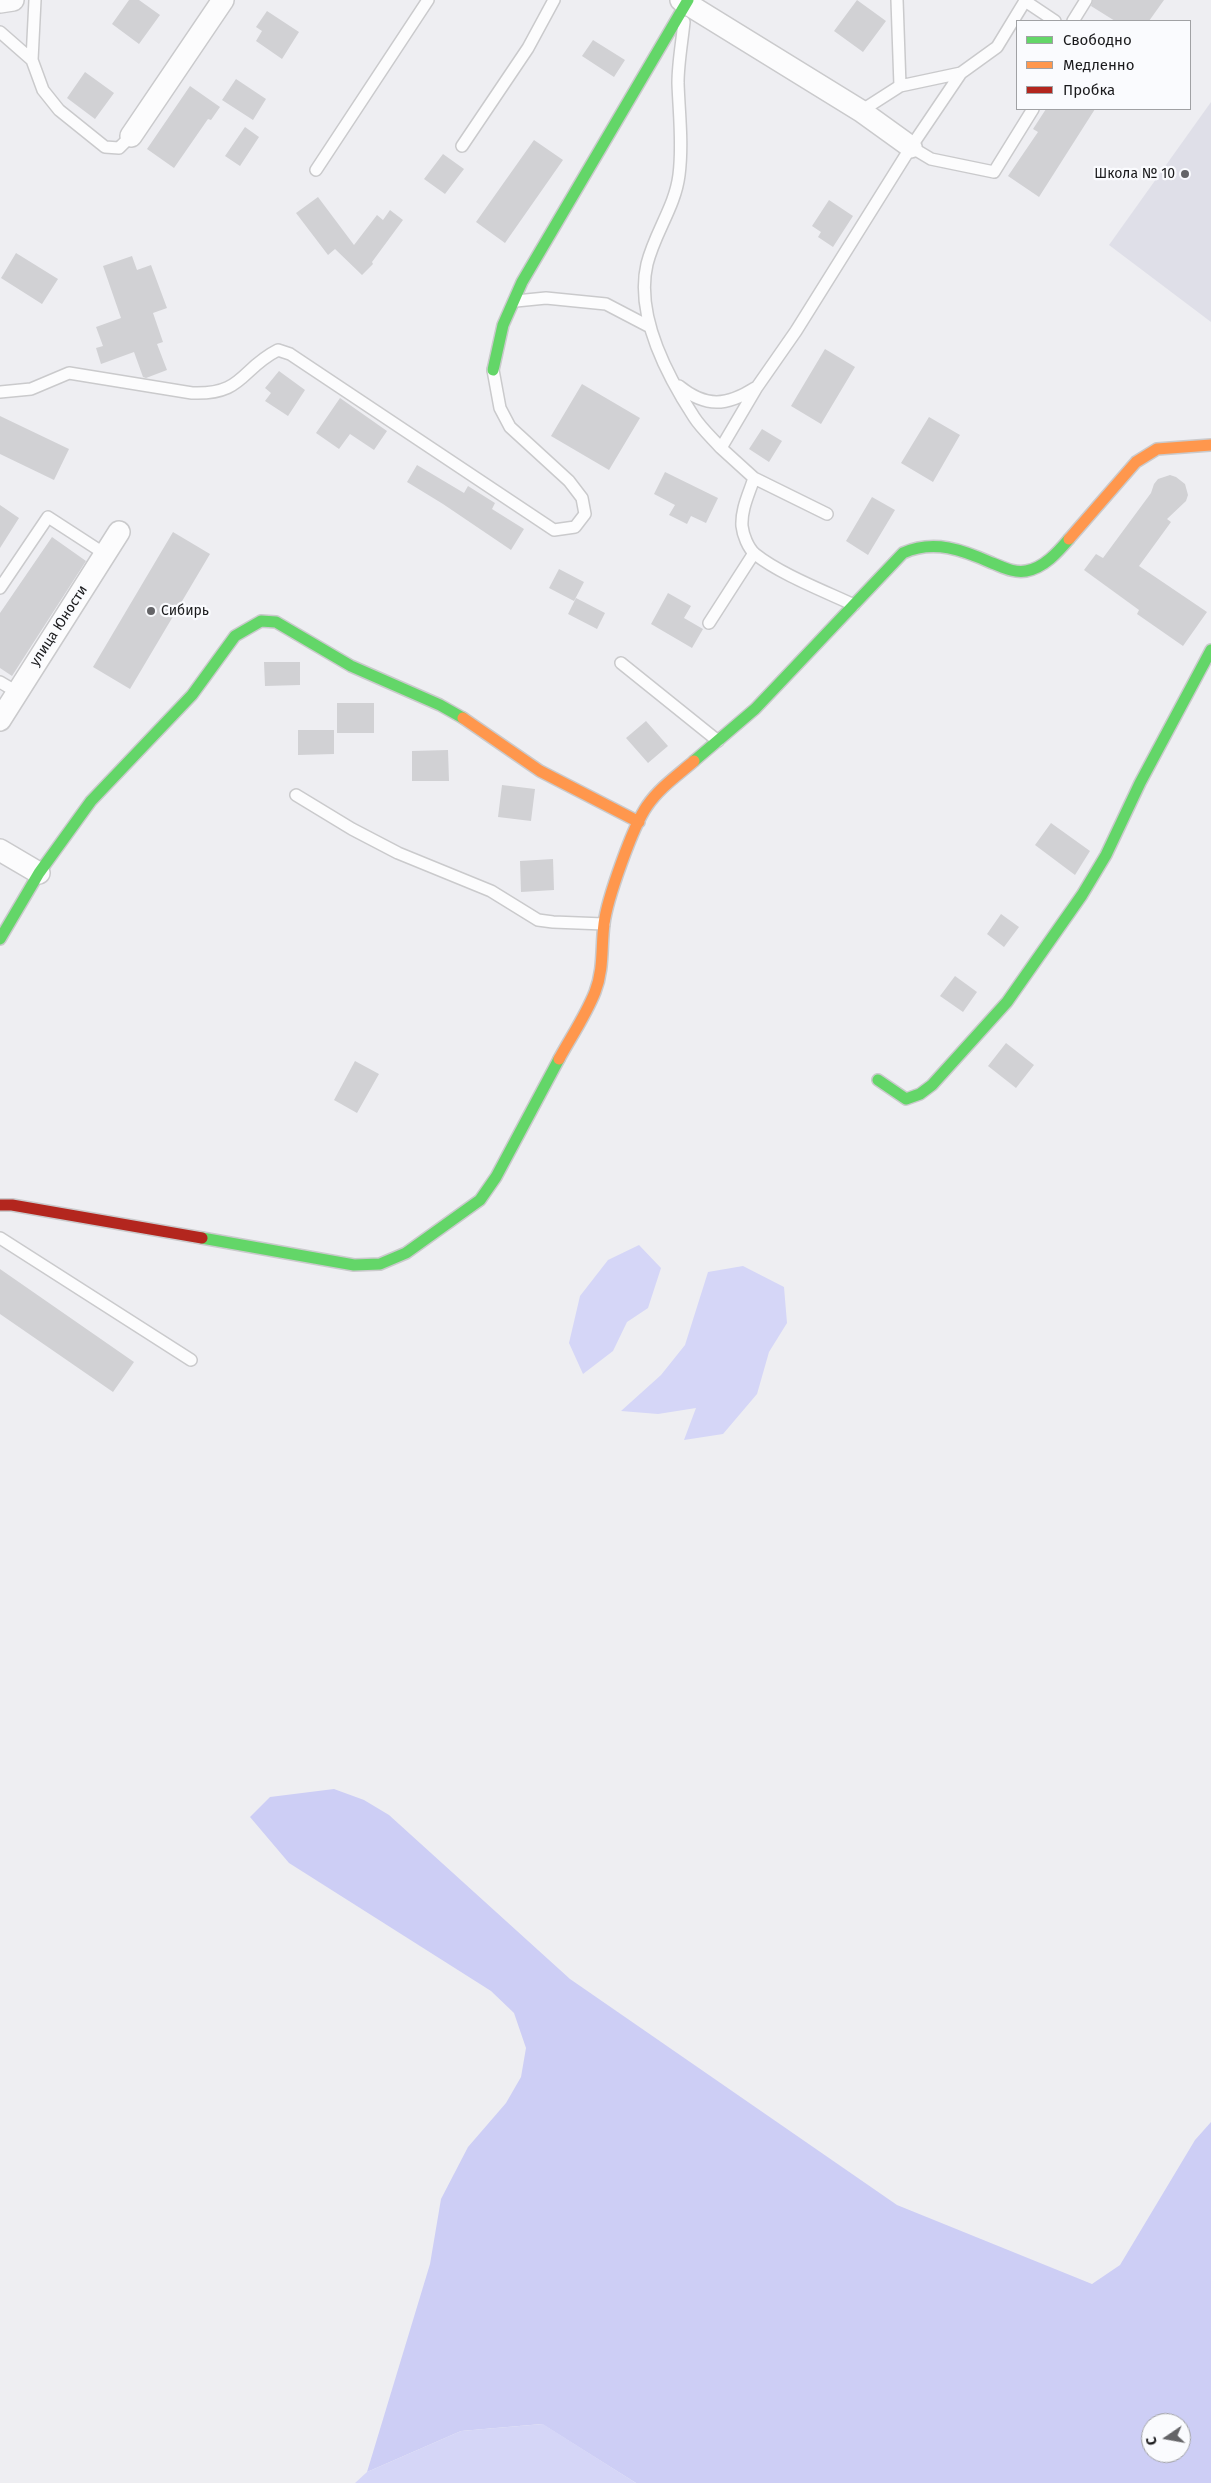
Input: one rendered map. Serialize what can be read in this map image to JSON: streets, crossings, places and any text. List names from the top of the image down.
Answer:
{
  "streets": {
    "street": ["улица Юности"]
  },
  "places": ["Школа № 10", "Сибирь"],
  "legend": ["Свободно", "Медленно", "Пробка"],
  "north": "left"
}
